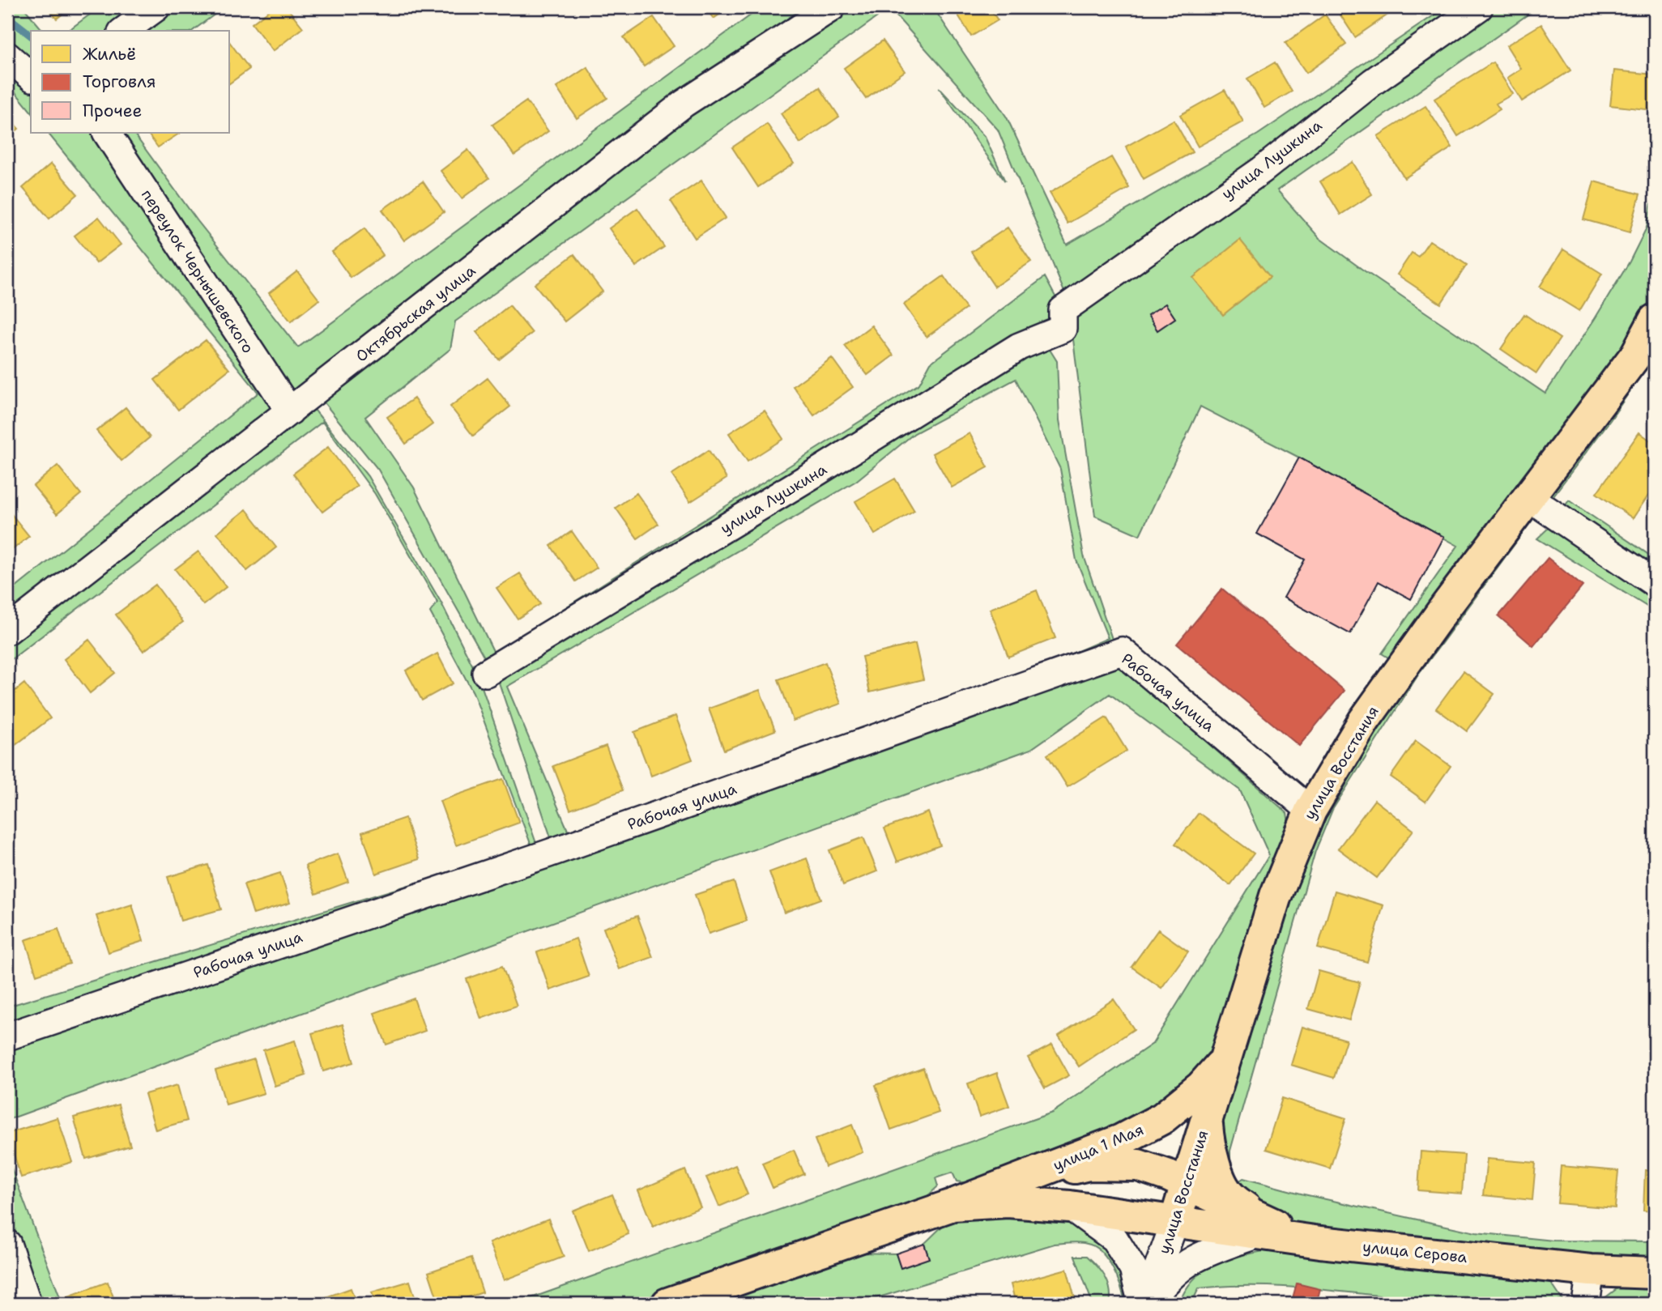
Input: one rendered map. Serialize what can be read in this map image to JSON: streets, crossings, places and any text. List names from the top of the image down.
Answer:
{
  "streets": {
    "main road": ["улица Восстания", "улица 1 Мая", "улица Серова"],
    "street": [
      "улица Лушкина",
      "переулок Чернышевского",
      "Октябрьская улица",
      "Рабочая улица"
    ]
  },
  "crossings": [
    ["переулок Чернышевского", "Октябрьская улица"],
    ["Рабочая улица", "улица Восстания"],
    ["улица Восстания", "улица 1 Мая"],
    ["улица Восстания", "улица Серова"],
    ["улица 1 Мая", "улица Серова"]
  ],
  "legend": ["Жильё", "Торговля", "Прочее"]
}
